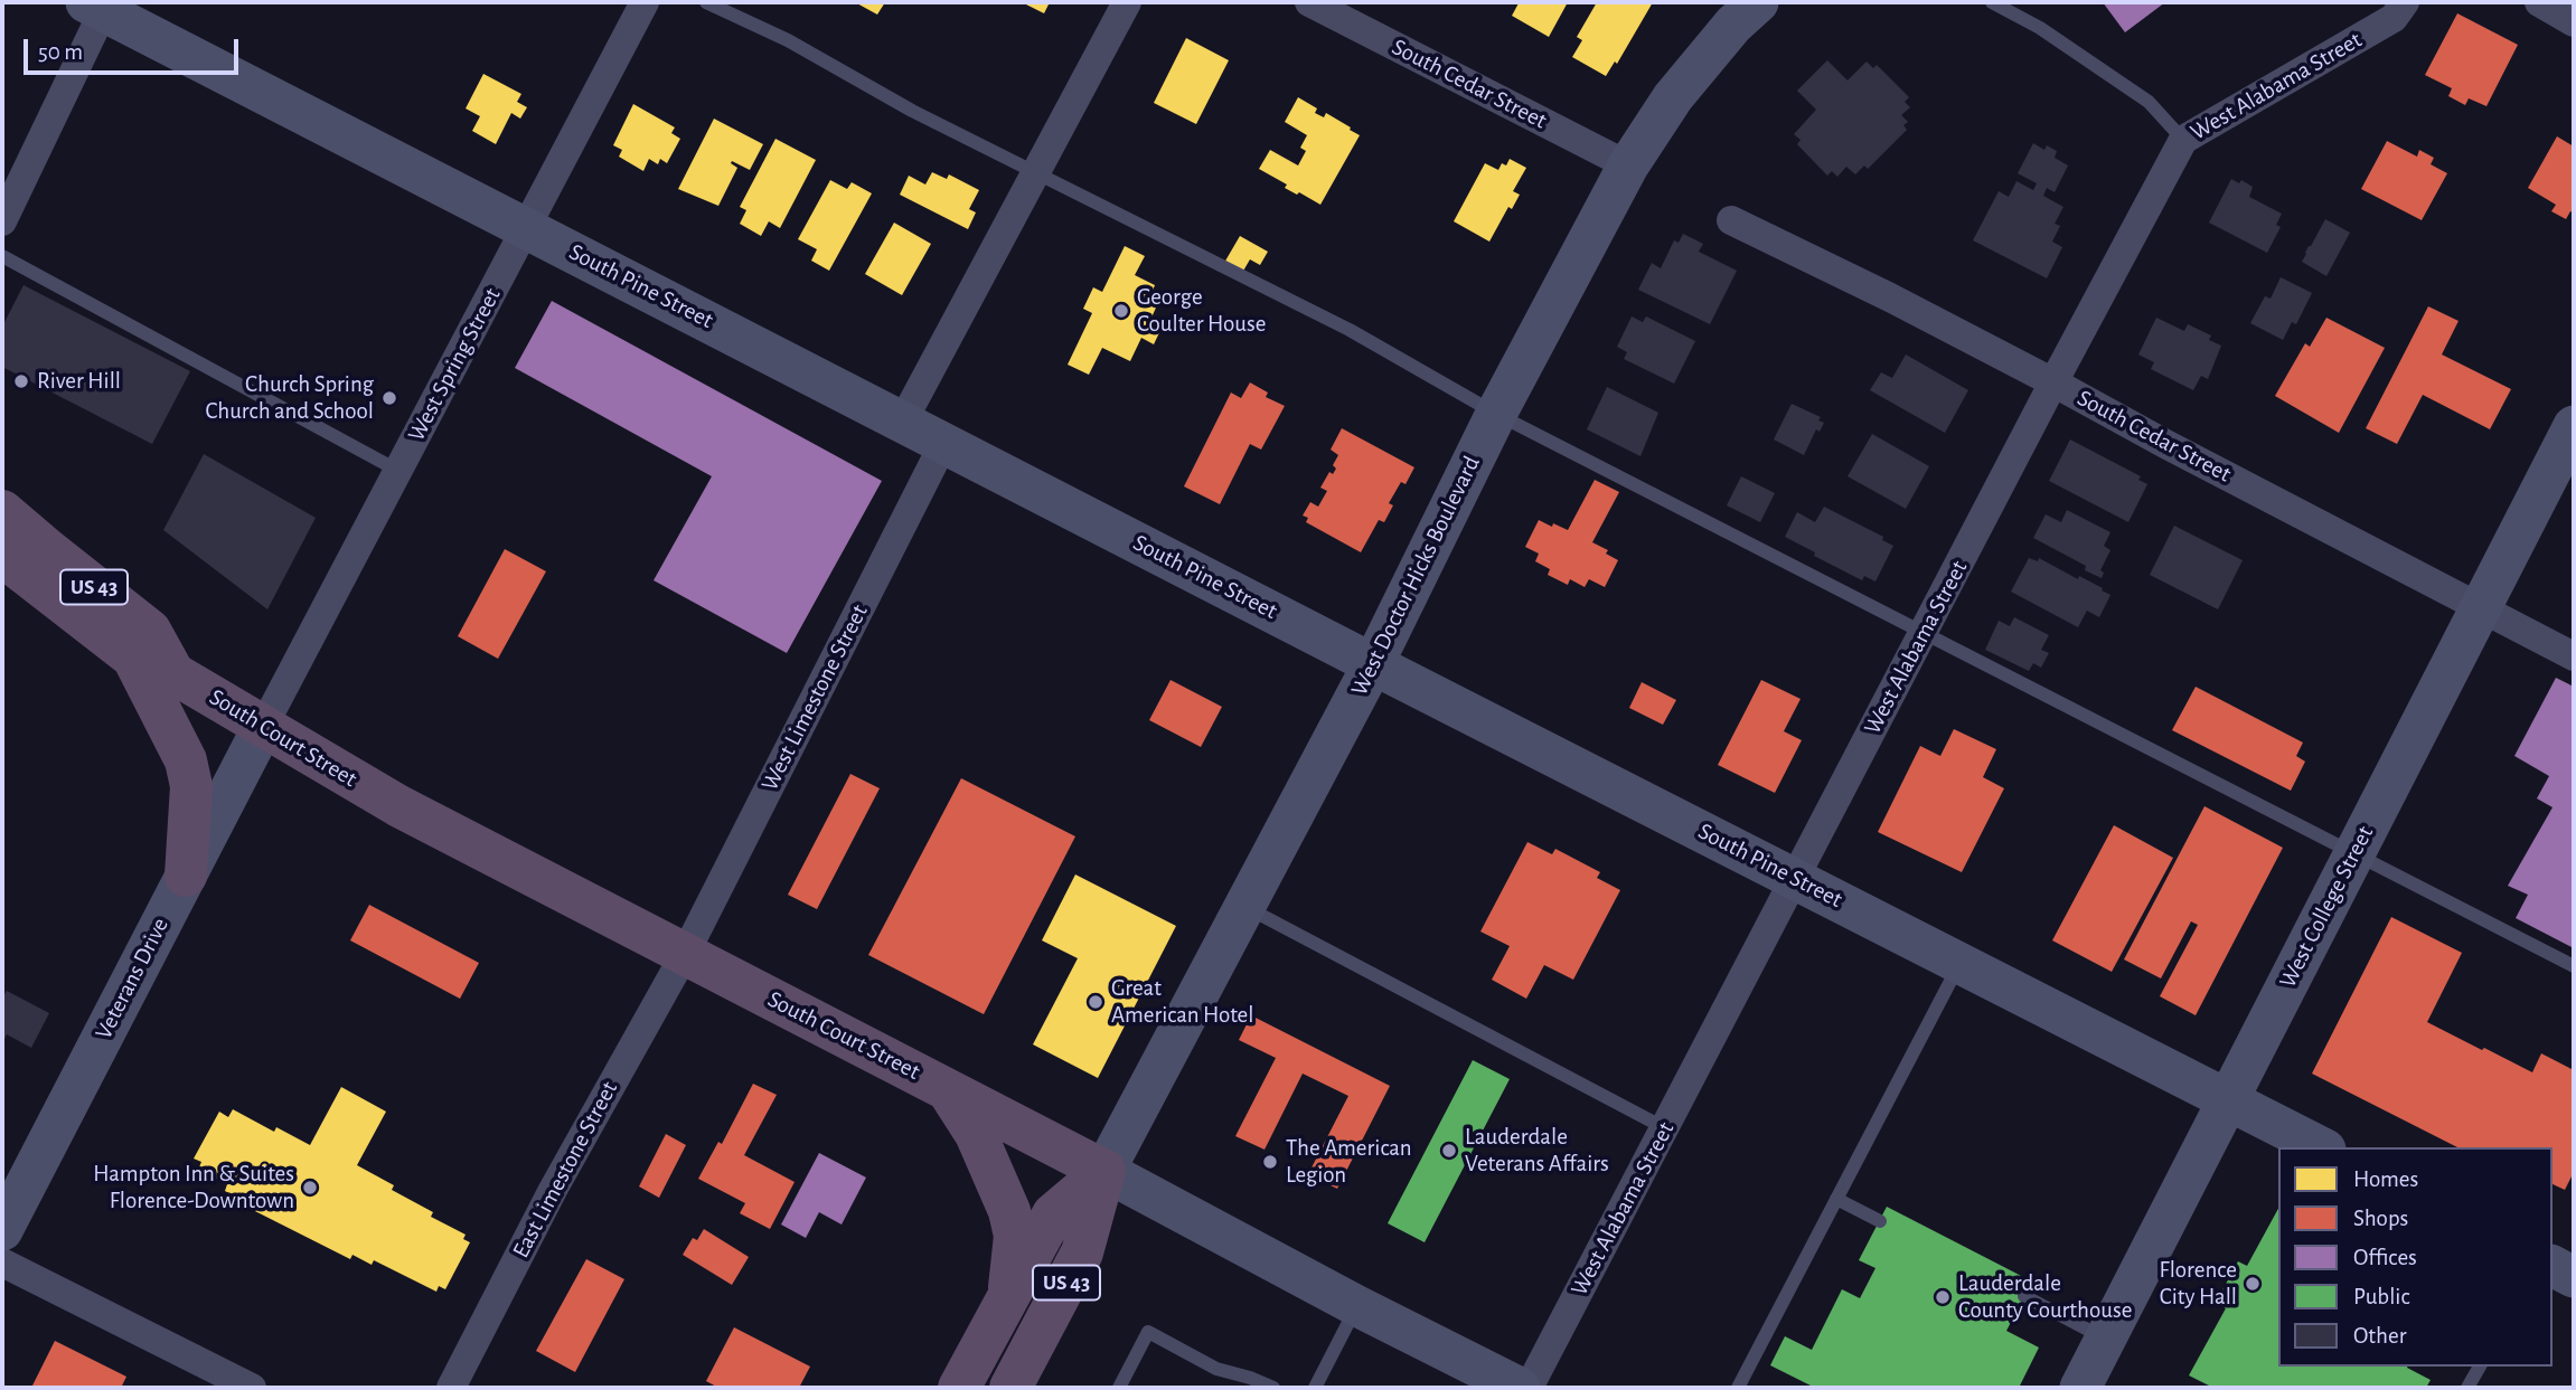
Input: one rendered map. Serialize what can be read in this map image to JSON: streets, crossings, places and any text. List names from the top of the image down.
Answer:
{
  "streets": {
    "highway": ["US 43", "South Court Street"],
    "main road": [
      "South Pine Street",
      "West Doctor Hicks Boulevard",
      "West College Street",
      "Veterans Drive"
    ],
    "street": [
      "South Cedar Street",
      "West Alabama Street",
      "West Spring Street",
      "West Limestone Street",
      "East Limestone Street"
    ]
  },
  "crossings": [
    ["South Cedar Street", "West Alabama Street"],
    ["South Cedar Street", "West Doctor Hicks Boulevard"],
    ["South Cedar Street", "West College Street"],
    ["West Alabama Street", "South Pine Street"],
    ["South Pine Street", "West Spring Street"],
    ["South Pine Street", "West Doctor Hicks Boulevard"],
    ["South Pine Street", "West Limestone Street"],
    ["South Pine Street", "West College Street"],
    ["West Spring Street", "South Court Street"],
    ["West Spring Street", "Veterans Drive"],
    ["West Doctor Hicks Boulevard", "US 43"],
    ["West Doctor Hicks Boulevard", "South Court Street"],
    ["US 43", "South Court Street"],
    ["West Limestone Street", "South Court Street"],
    ["West Limestone Street", "East Limestone Street"],
    ["South Court Street", "Veterans Drive"],
    ["South Court Street", "East Limestone Street"]
  ],
  "places": [
    "George Coulter House",
    "River Hill",
    "Church Spring Church and School",
    "Great American Hotel",
    "Lauderdale Veterans Affairs",
    "The American Legion",
    "Hampton Inn & Suites Florence-Downtown",
    "Florence City Hall",
    "Lauderdale County Courthouse"
  ],
  "legend": [
    "Homes",
    "Shops",
    "Offices",
    "Public",
    "Other"
  ],
  "scale_bar": "50 m"
}
